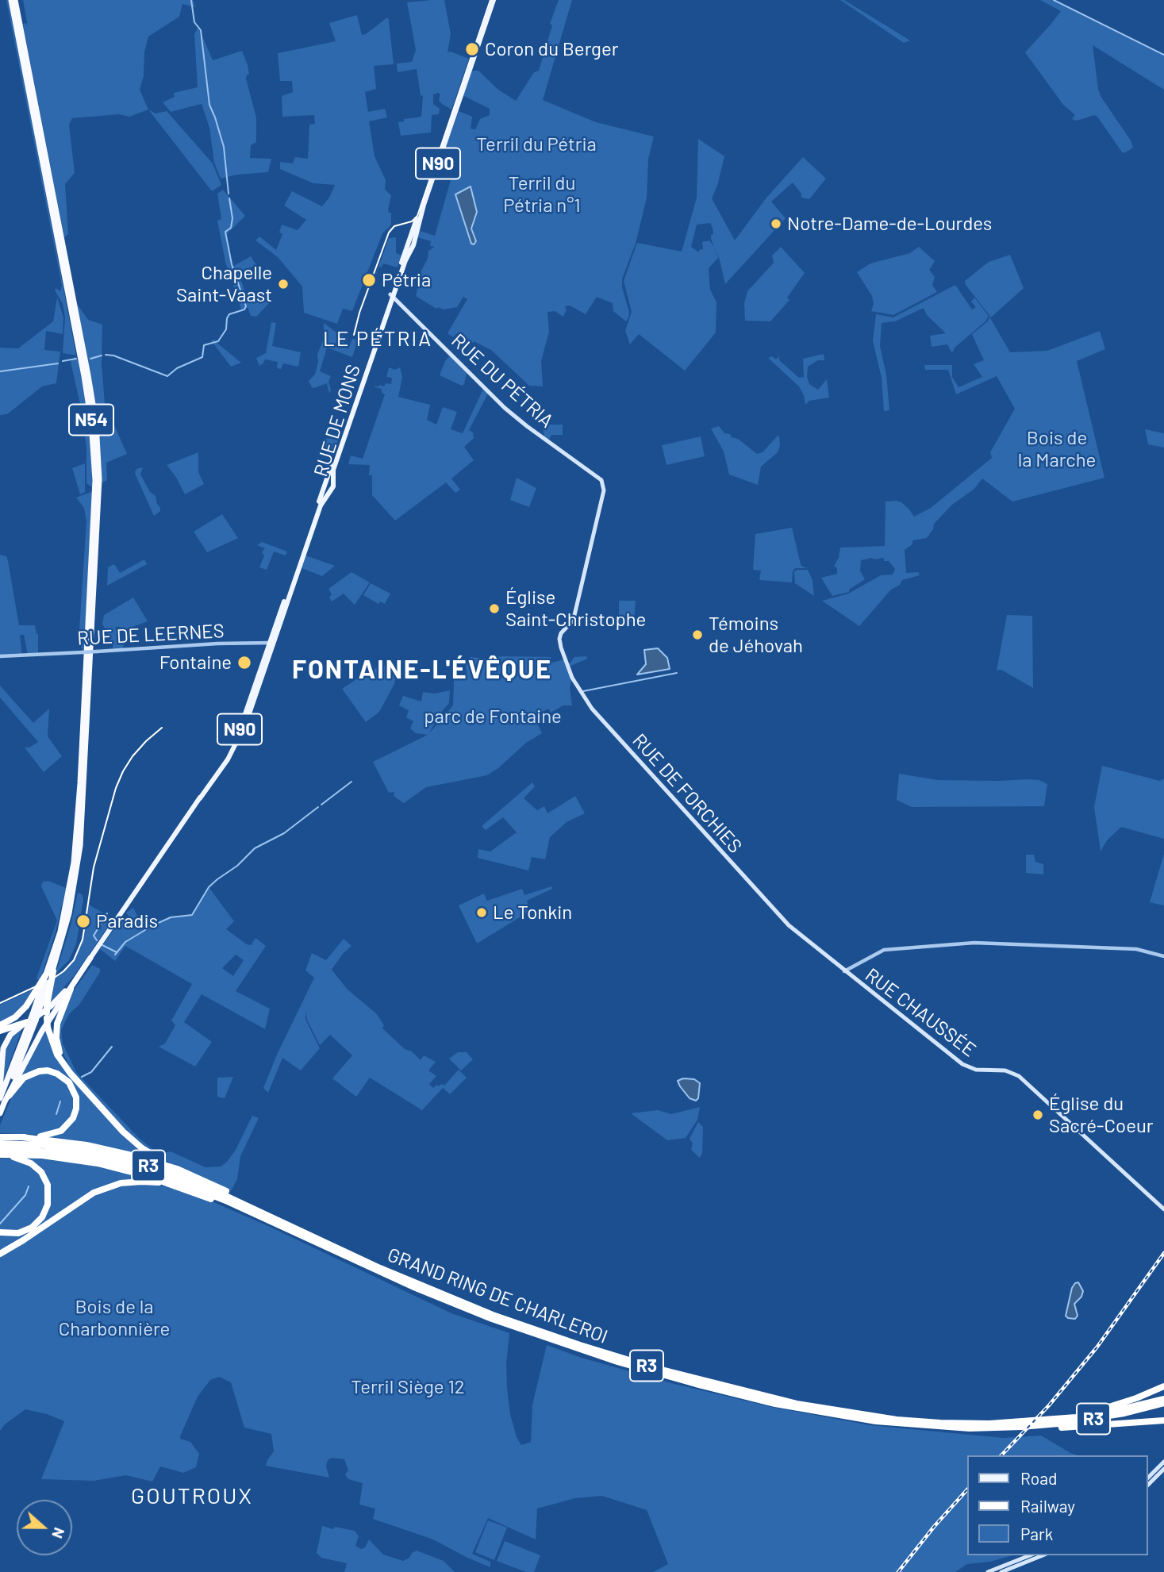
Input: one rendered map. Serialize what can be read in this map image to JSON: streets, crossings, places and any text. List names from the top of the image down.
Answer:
{
  "streets": {
    "highway": [
      "N90",
      "N54",
      "R3",
      "GRAND RING DE CHARLEROI"
    ],
    "main road": [
      "RUE DU PÉTRIA",
      "RUE DE MONS",
      "RUE DE FORCHIES",
      "RUE CHAUSSÉE"
    ],
    "street": ["RUE DE LEERNES"]
  },
  "crossings": [
    ["N90", "N54"],
    ["N90", "RUE DE MONS"],
    ["N90", "RUE DE LEERNES"],
    ["RUE DU PÉTRIA", "RUE DE MONS"],
    ["RUE DU PÉTRIA", "RUE DE FORCHIES"],
    ["RUE DE MONS", "RUE DE LEERNES"],
    ["RUE DE FORCHIES", "RUE CHAUSSÉE"]
  ],
  "districts": ["LE PÉTRIA", "FONTAINE-L'ÉVÊQUE", "GOUTROUX"],
  "parks": [
    "Terril du Pétria",
    "Terril du Pétria n°1",
    "Bois de la Marche",
    "parc de Fontaine",
    "Bois de la Charbonnière",
    "Terril Siège 12"
  ],
  "places": [
    "Coron du Berger",
    "Notre-Dame-de-Lourdes",
    "Pétria",
    "Chapelle Saint-Vaast",
    "Église Saint-Christophe",
    "Témoins de Jéhovah",
    "Fontaine",
    "Le Tonkin",
    "Paradis",
    "Église du Sacré-Coeur"
  ],
  "legend": ["Road", "Railway", "Park"],
  "north": "right"
}
